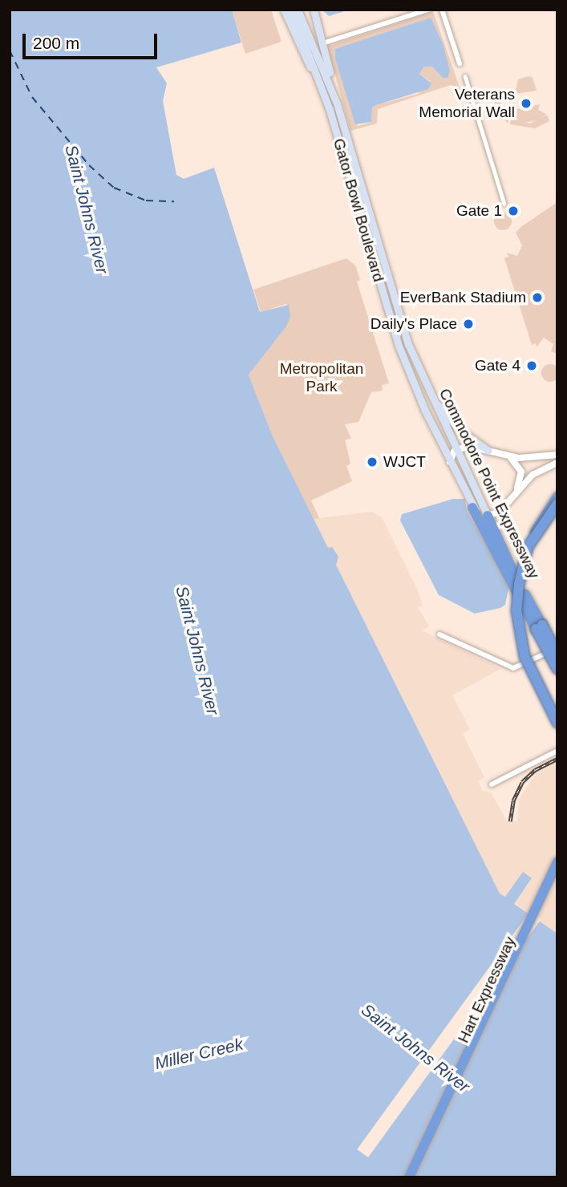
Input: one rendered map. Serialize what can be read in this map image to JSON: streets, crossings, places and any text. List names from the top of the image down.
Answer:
{
  "streets": {
    "highway": ["Commodore Point Expressway", "Hart Expressway"],
    "main road": ["Gator Bowl Boulevard"]
  },
  "crossings": [
    ["Gator Bowl Boulevard", "Commodore Point Expressway"]
  ],
  "water": ["Saint Johns River", "Miller Creek"],
  "parks": ["Metropolitan Park"],
  "places": [
    "Veterans Memorial Wall",
    "Gate 1",
    "EverBank Stadium",
    "Daily's Place",
    "Gate 4",
    "WJCT"
  ],
  "scale_bar": "200 m"
}
